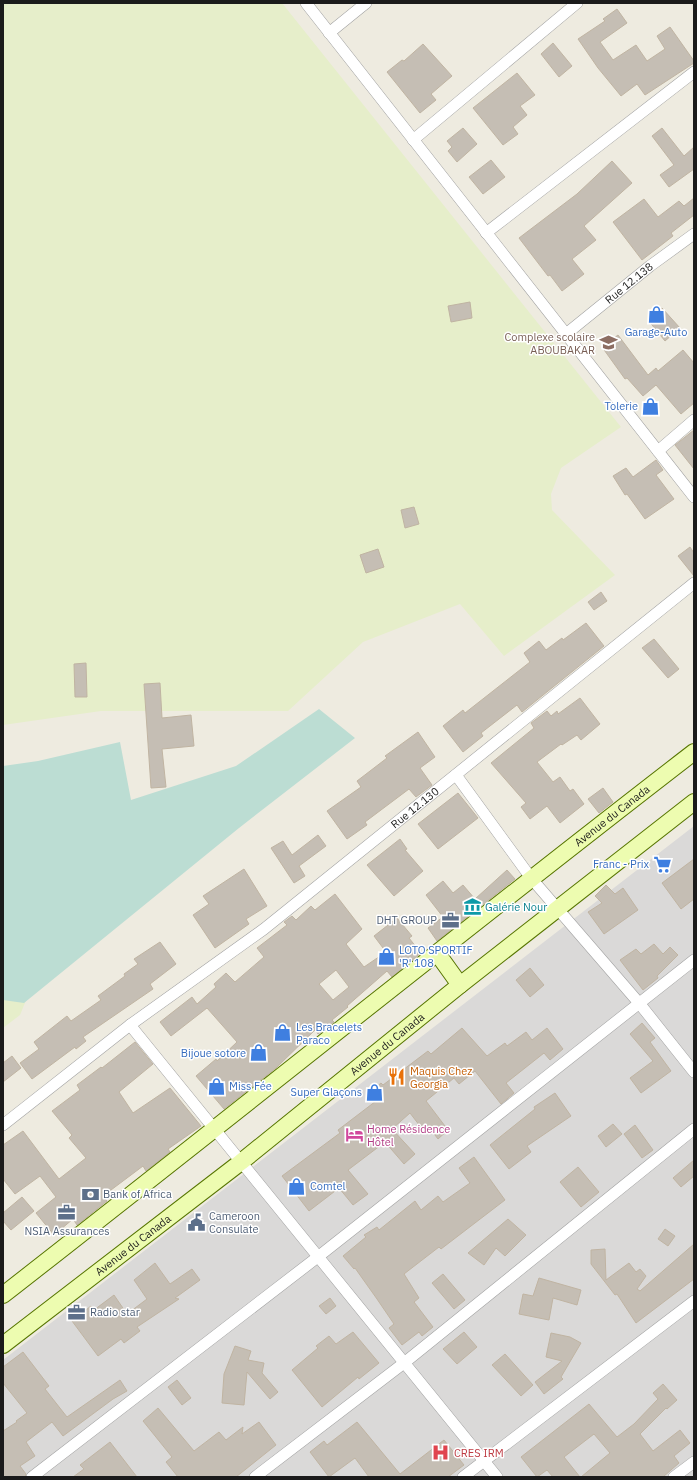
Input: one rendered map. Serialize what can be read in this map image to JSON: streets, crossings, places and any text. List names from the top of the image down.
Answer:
{
  "streets": {
    "main road": ["Avenue du Canada"],
    "street": ["Rue 12.138", "Rue 12.130"]
  },
  "places": {
    "shop": [
      "Garage-Auto",
      "Tolerie",
      "LOTO SPORTIF 'R' 108",
      "Les Bracelets Paraco",
      "Bijoue sotore",
      "Miss Fée",
      "Super Glaçons",
      "Comtel"
    ],
    "school or university": ["Complexe scolaire ABOUBAKAR"],
    "supermarket": ["Franc - Prix"],
    "museum": ["Galérie Nour"],
    "office": ["DHT GROUP", "NSIA Assurances", "Radio star"],
    "restaurant": ["Maquis Chez Georgia"],
    "hotel": ["Home Résidence Hôtel"],
    "bank": ["Bank of Africa"],
    "public building": ["Cameroon Consulate"],
    "hospital": ["CRES IRM"]
  }
}
